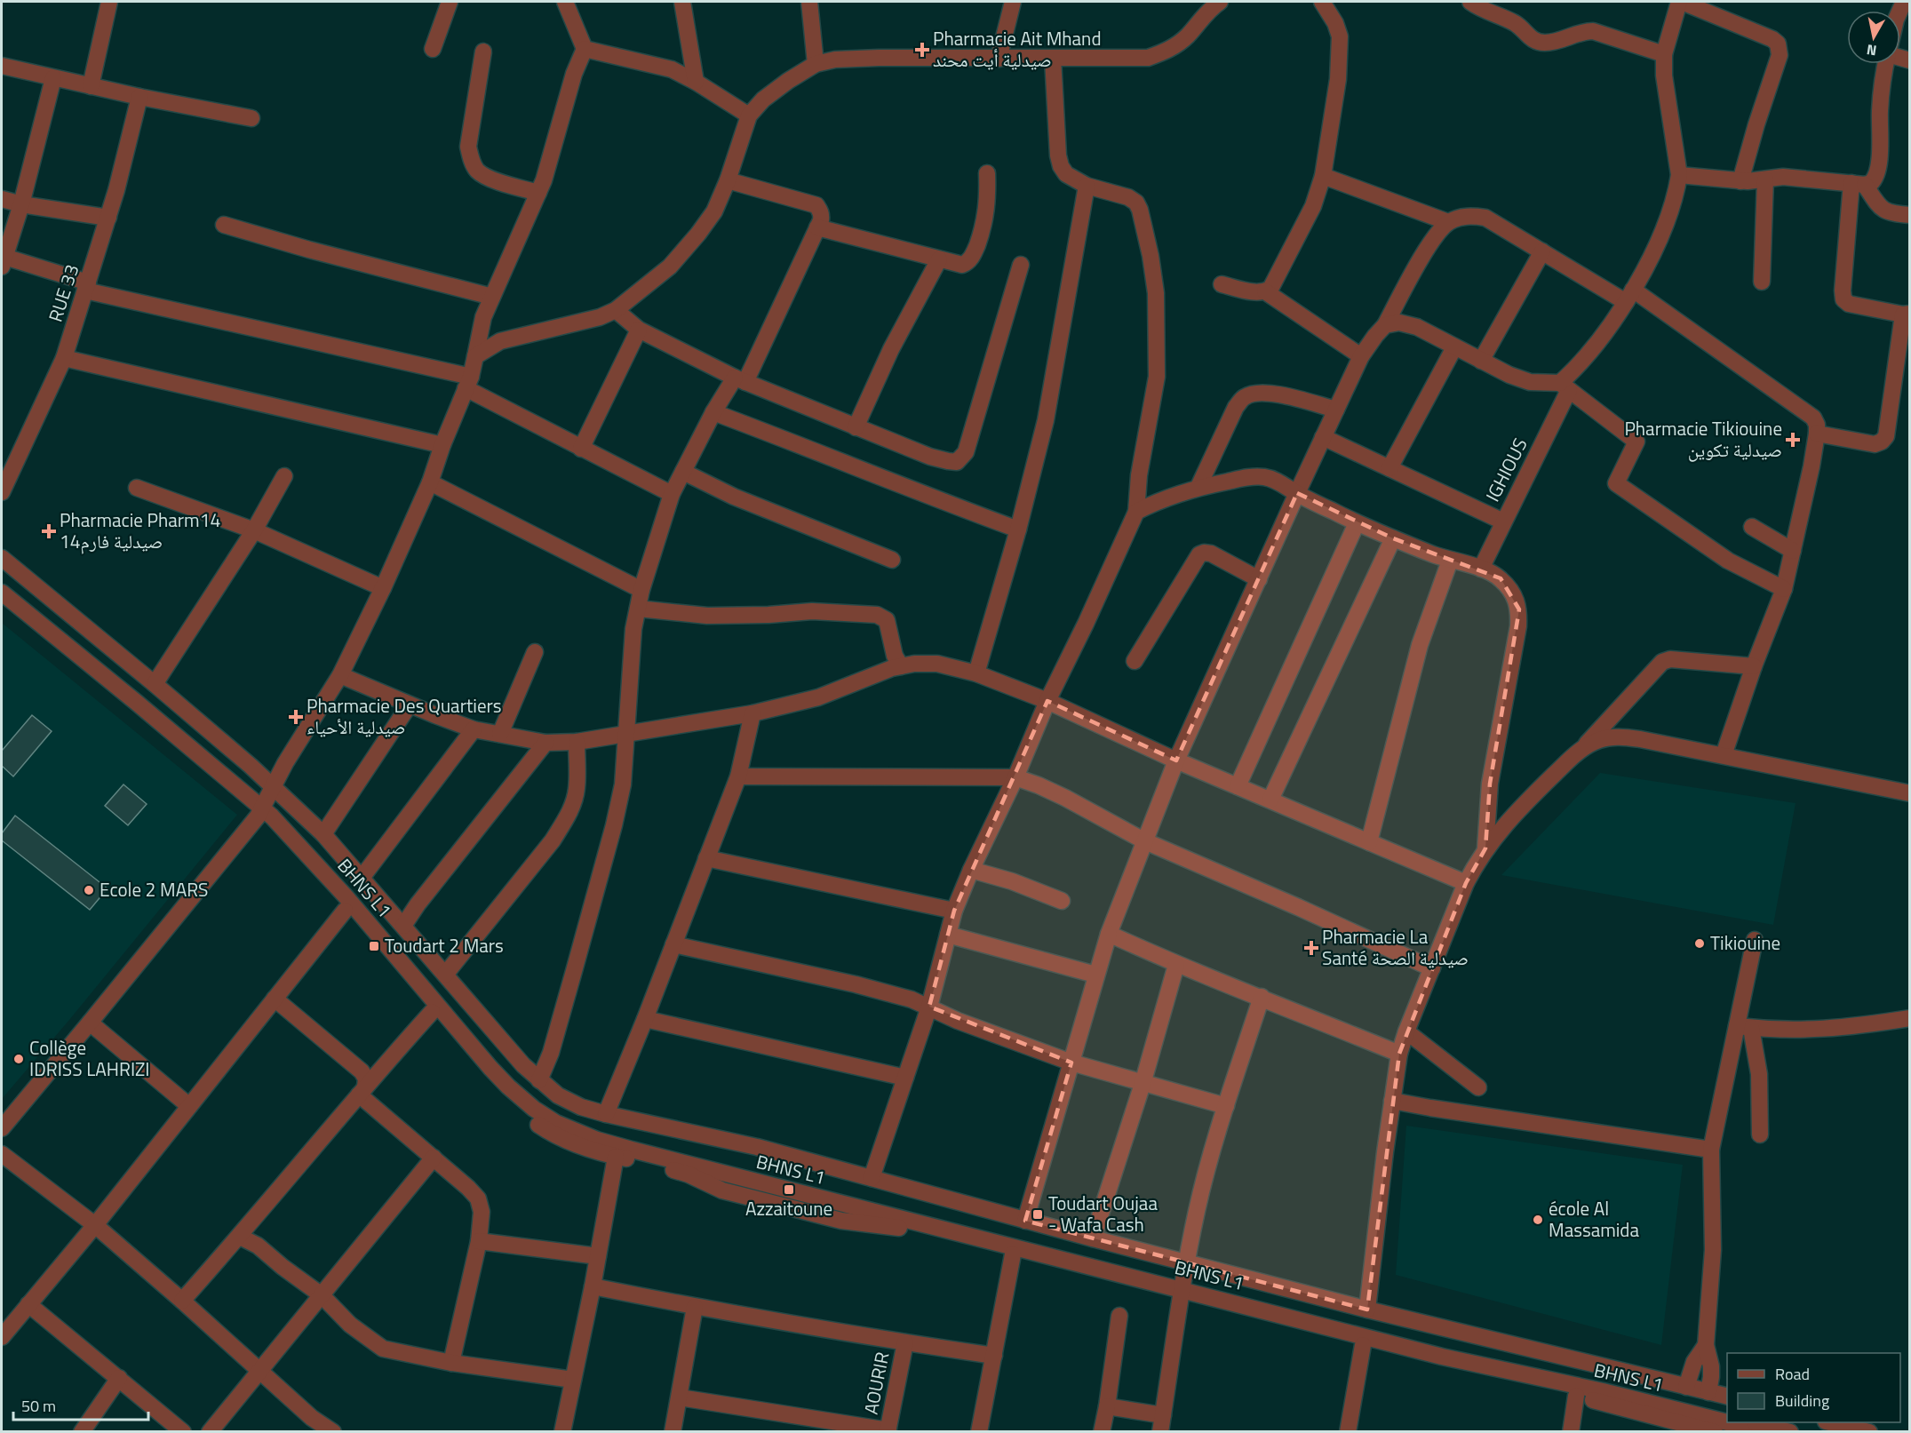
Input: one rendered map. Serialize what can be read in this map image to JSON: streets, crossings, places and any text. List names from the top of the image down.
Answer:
{
  "streets": {
    "street": [
      "RUE 33",
      "IGHIOUS",
      "BHNS L1",
      "AOURIR"
    ]
  },
  "places": {
    "health": [
      "Pharmacie Ait Mhand صيدلية أيت محند",
      "Pharmacie Tikiouine صيدلية تكوين",
      "Pharmacie Pharm14 صيدلية فارم14",
      "Pharmacie Des Quartiers صيدلية الأحياء",
      "Pharmacie La Santé صيدلية الصحة"
    ],
    "other": [
      "Ecole 2 MARS",
      "Tikiouine",
      "Collège IDRISS LAHRIZI",
      "école Al Massamida"
    ],
    "transit": ["Toudart 2 Mars", "Azzaitoune", "Toudart Oujaa - Wafa Cash"]
  },
  "legend": ["Road", "Building"],
  "scale_bar": "50 m",
  "north": "bottom"
}
